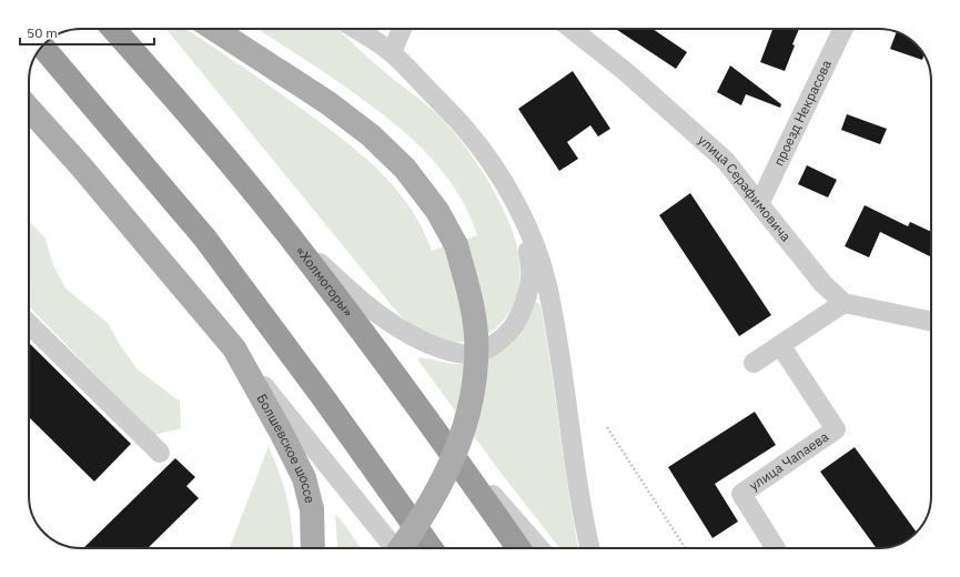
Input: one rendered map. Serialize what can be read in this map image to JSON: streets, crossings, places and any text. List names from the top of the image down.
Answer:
{
  "streets": {
    "highway": ["«Холмогоры»"],
    "main road": ["Болшевское шоссе"],
    "street": ["проезд Некрасова", "улица Серафимовича", "улица Чапаева"]
  },
  "crossings": [
    ["проезд Некрасова", "улица Серафимовича"]
  ],
  "scale_bar": "50 m"
}
